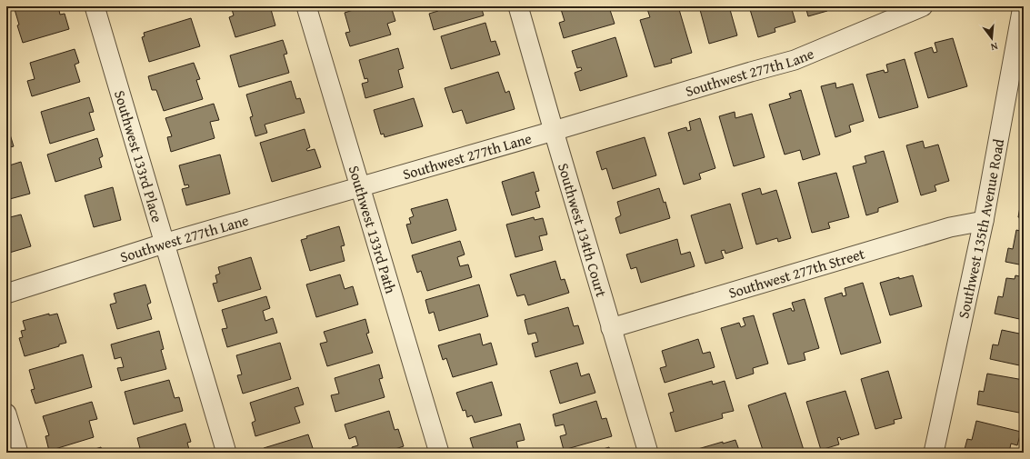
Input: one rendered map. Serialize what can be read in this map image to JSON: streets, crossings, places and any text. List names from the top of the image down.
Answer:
{
  "streets": {
    "street": [
      "Southwest 277th Lane",
      "Southwest 133rd Place",
      "Southwest 135th Avenue Road",
      "Southwest 133rd Path",
      "Southwest 134th Court",
      "Southwest 277th Street"
    ]
  },
  "crossings": [
    ["Southwest 277th Lane", "Southwest 133rd Place"],
    ["Southwest 277th Lane", "Southwest 133rd Path"],
    ["Southwest 277th Lane", "Southwest 134th Court"],
    ["Southwest 135th Avenue Road", "Southwest 277th Street"],
    ["Southwest 134th Court", "Southwest 277th Street"]
  ],
  "north": "bottom"
}
